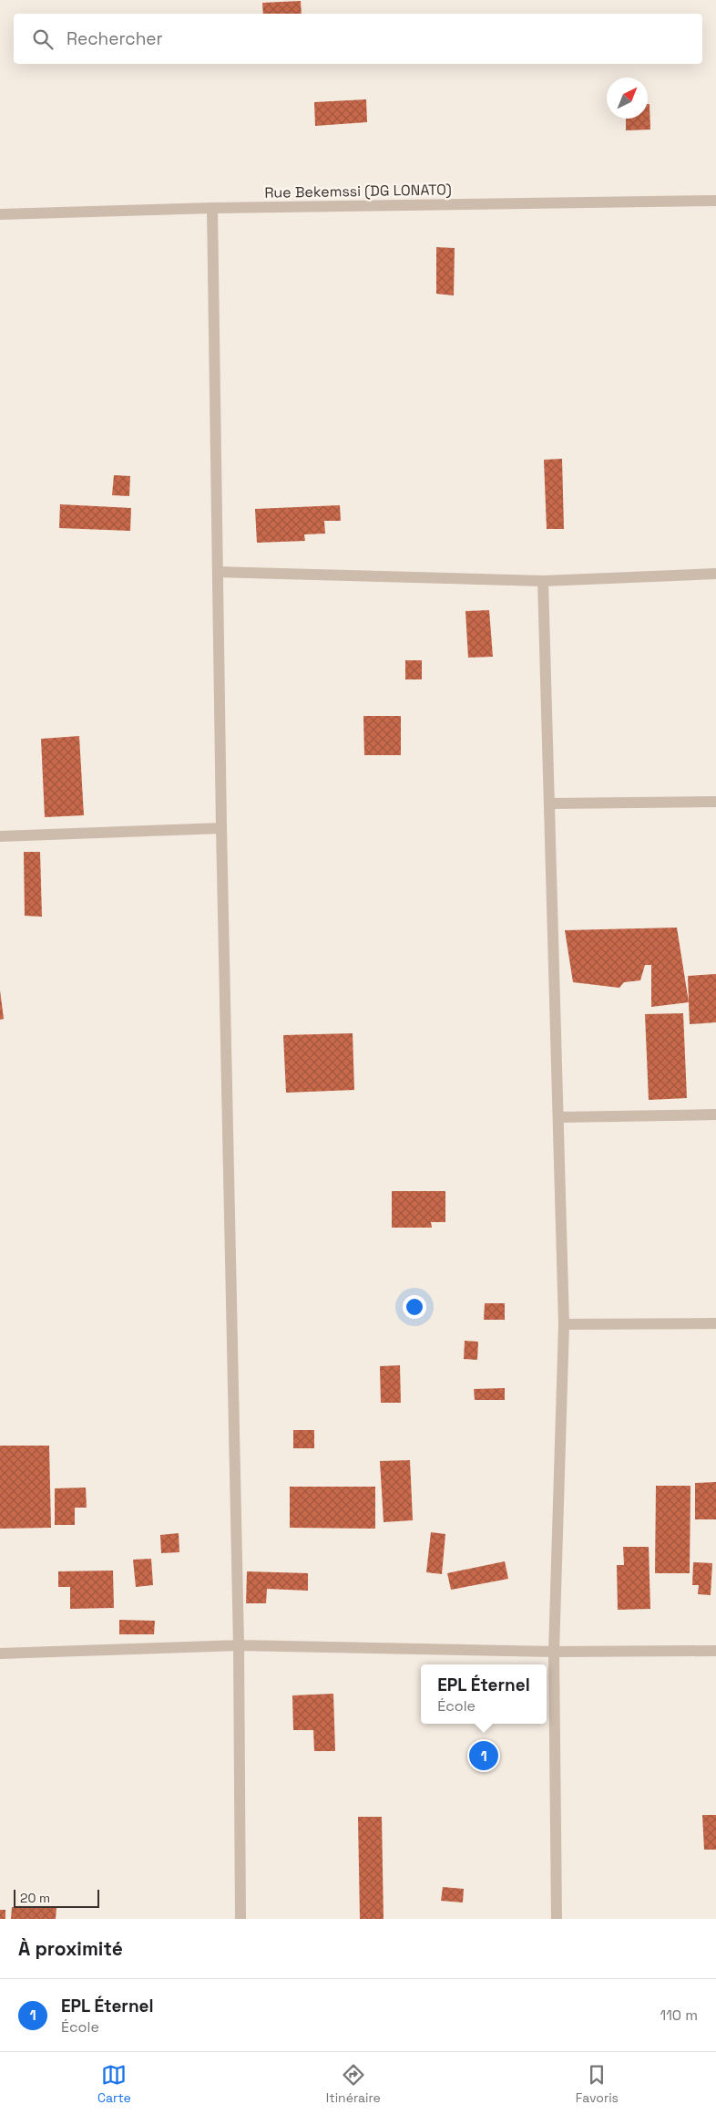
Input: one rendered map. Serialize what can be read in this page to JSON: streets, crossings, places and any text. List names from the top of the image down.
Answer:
{
  "streets": {
    "street": ["Rue Bekemssi (DG LONATO)"]
  },
  "scale_bar": "20 m",
  "north": "top right",
  "page": {
    "search": "Rechercher",
    "popup": ["EPL Éternel", "École"],
    "pins": "1",
    "scale": "20 m",
    "heading": "À proximité",
    "list": [
      {
        "mark": "1",
        "name": "EPL Éternel",
        "note": "École",
        "value": "110 m"
      }
    ],
    "nav": ["Carte", "Itinéraire", "Favoris"]
  }
}
